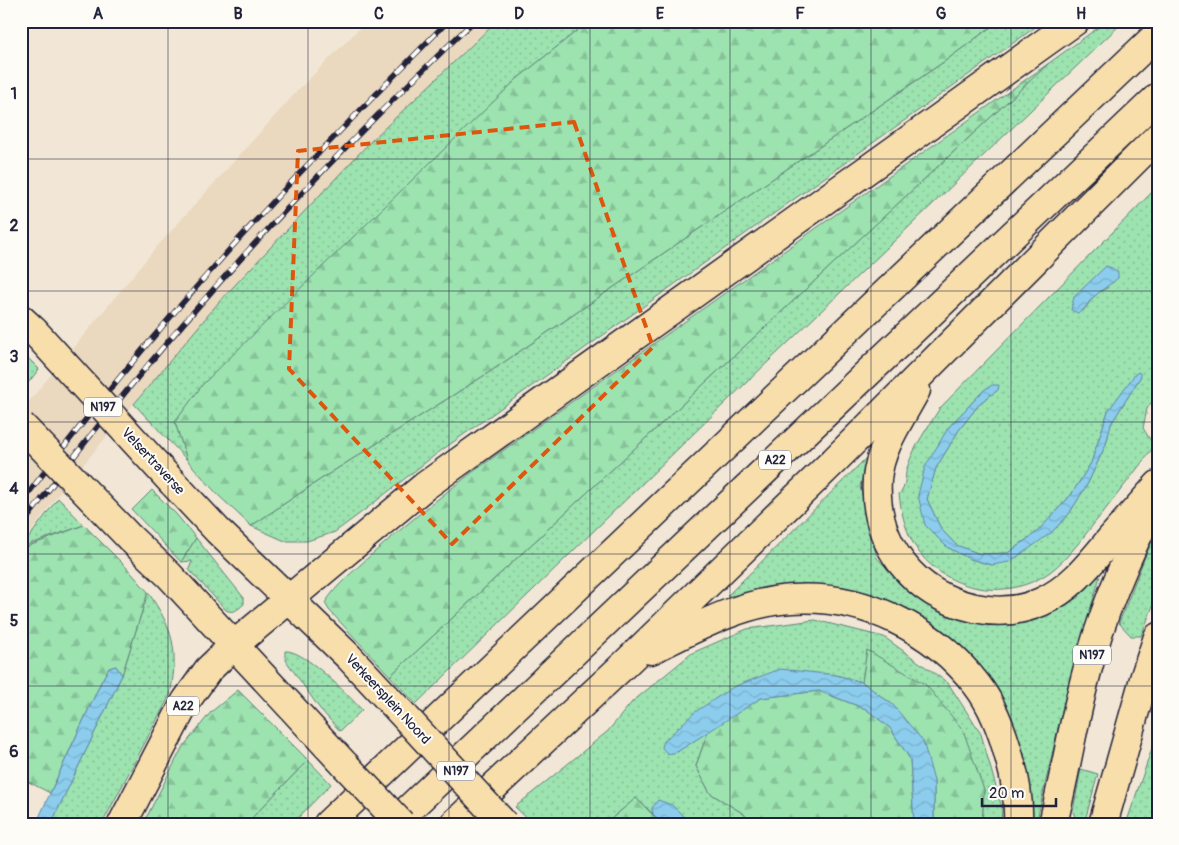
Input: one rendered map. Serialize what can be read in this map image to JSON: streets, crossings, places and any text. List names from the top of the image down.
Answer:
{
  "streets": {
    "main road": [
      "N197",
      "A22",
      "Velsertraverse",
      "Verkeersplein Noord"
    ]
  },
  "crossings": [
    ["A22", "Velsertraverse"],
    ["A22", "Verkeersplein Noord"],
    ["Velsertraverse", "Verkeersplein Noord"]
  ],
  "scale_bar": "20 m",
  "grid": {
    "columns": [
      "A",
      "B",
      "C",
      "D",
      "E",
      "F",
      "G",
      "H"
    ],
    "rows": [
      "1",
      "2",
      "3",
      "4",
      "5",
      "6"
    ]
  }
}
